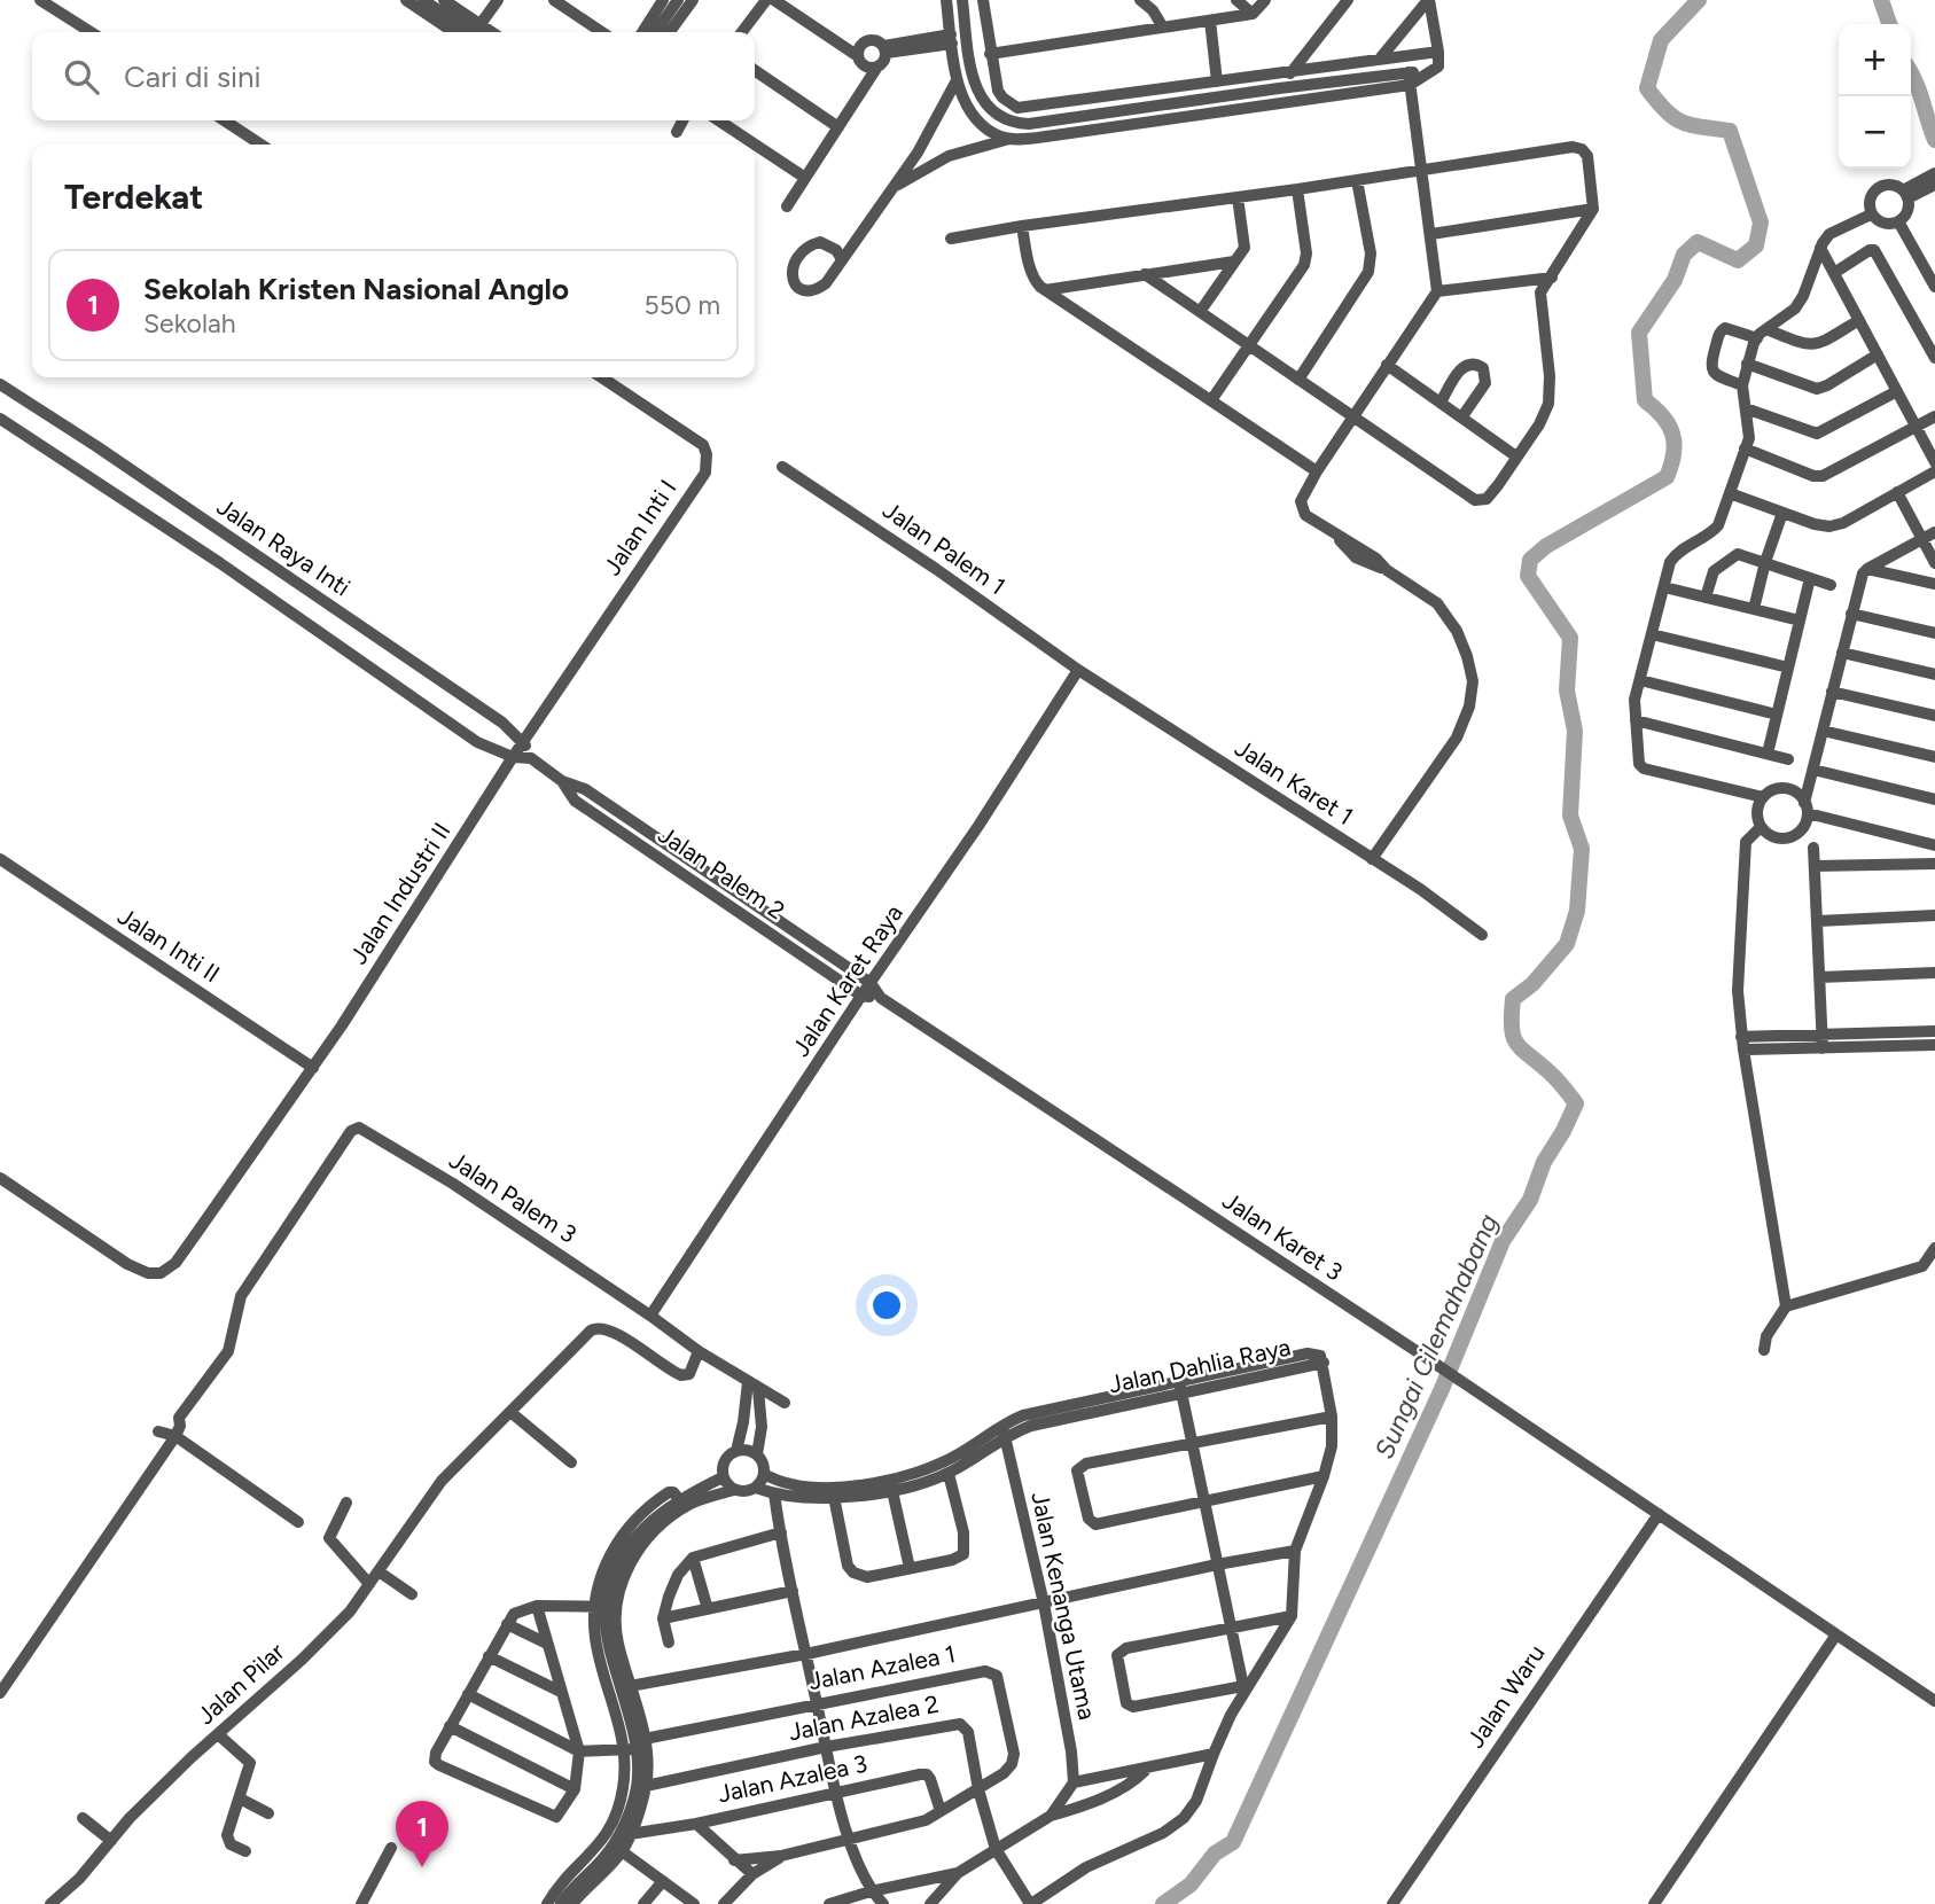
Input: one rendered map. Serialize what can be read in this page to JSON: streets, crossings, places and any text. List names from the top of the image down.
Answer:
{
  "streets": {
    "street": [
      "Jalan Inti I",
      "Jalan Raya Inti",
      "Jalan Palem 1",
      "Jalan Karet 1",
      "Jalan Palem 2",
      "Jalan Industri II",
      "Jalan Inti II",
      "Jalan Karet Raya",
      "Jalan Palem 3",
      "Jalan Karet 3",
      "Jalan Dahlia Raya",
      "Jalan Kenanga Utama",
      "Jalan Azalea 1",
      "Jalan Pilar",
      "Jalan Waru",
      "Jalan Azalea 2",
      "Jalan Azalea 3"
    ]
  },
  "crossings": [
    ["Jalan Inti I", "Jalan Raya Inti"],
    ["Jalan Inti I", "Jalan Industri II"],
    ["Jalan Raya Inti", "Jalan Palem 2"],
    ["Jalan Raya Inti", "Jalan Industri II"],
    ["Jalan Palem 1", "Jalan Karet 1"],
    ["Jalan Palem 1", "Jalan Karet Raya"],
    ["Jalan Karet 1", "Jalan Karet Raya"],
    ["Jalan Palem 2", "Jalan Industri II"],
    ["Jalan Palem 2", "Jalan Karet Raya"],
    ["Jalan Palem 2", "Jalan Karet 3"],
    ["Jalan Industri II", "Jalan Inti II"],
    ["Jalan Karet Raya", "Jalan Palem 3"],
    ["Jalan Karet Raya", "Jalan Karet 3"],
    ["Jalan Karet 3", "Jalan Waru"],
    ["Jalan Dahlia Raya", "Jalan Kenanga Utama"],
    ["Jalan Azalea 1", "Jalan Azalea 2"]
  ],
  "water": ["Sungai Cilemahabang"],
  "page": {
    "map_buttons": ["+", "−"],
    "search": "Cari di sini",
    "heading": "Terdekat",
    "list": [
      {
        "mark": "1",
        "name": "Sekolah Kristen Nasional Anglo",
        "note": "Sekolah",
        "value": "550 m"
      }
    ],
    "pins": "1"
  }
}
